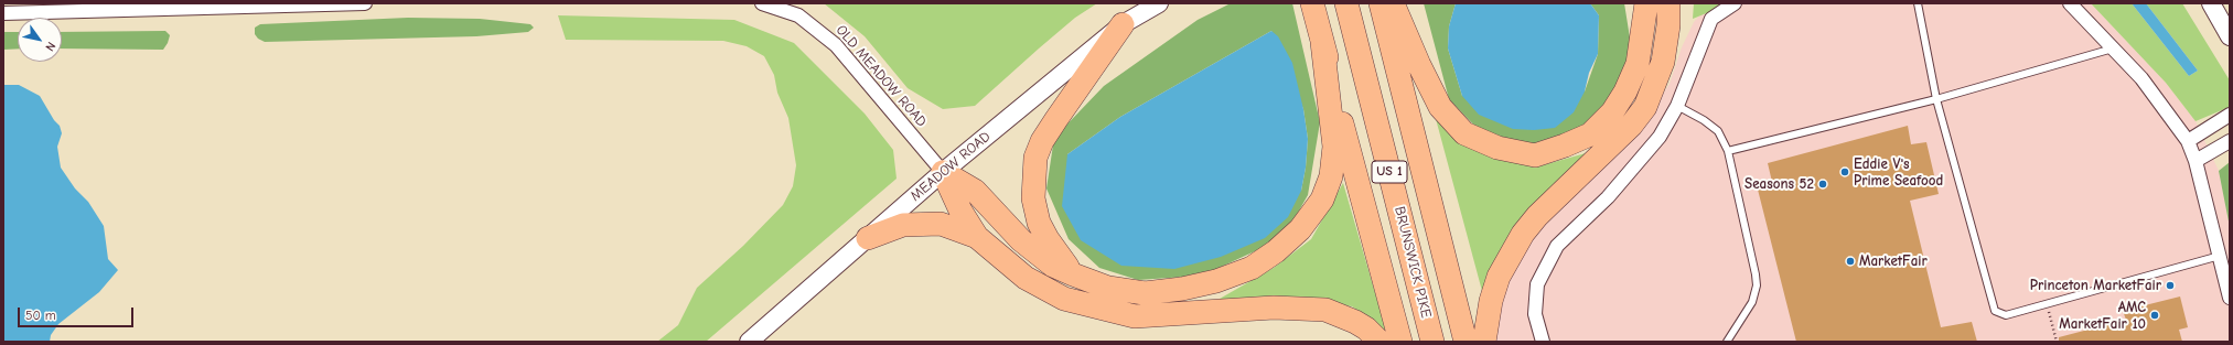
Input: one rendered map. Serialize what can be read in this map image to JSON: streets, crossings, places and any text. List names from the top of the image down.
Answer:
{
  "streets": {
    "highway": ["US 1", "BRUNSWICK PIKE"],
    "street": ["OLD MEADOW ROAD", "MEADOW ROAD"]
  },
  "crossings": [
    ["OLD MEADOW ROAD", "MEADOW ROAD"]
  ],
  "places": [
    "Eddie V's Prime Seafood",
    "Seasons 52",
    "MarketFair",
    "Princeton MarketFair",
    "AMC MarketFair 10"
  ],
  "scale_bar": "50 m",
  "north": "bottom right"
}
